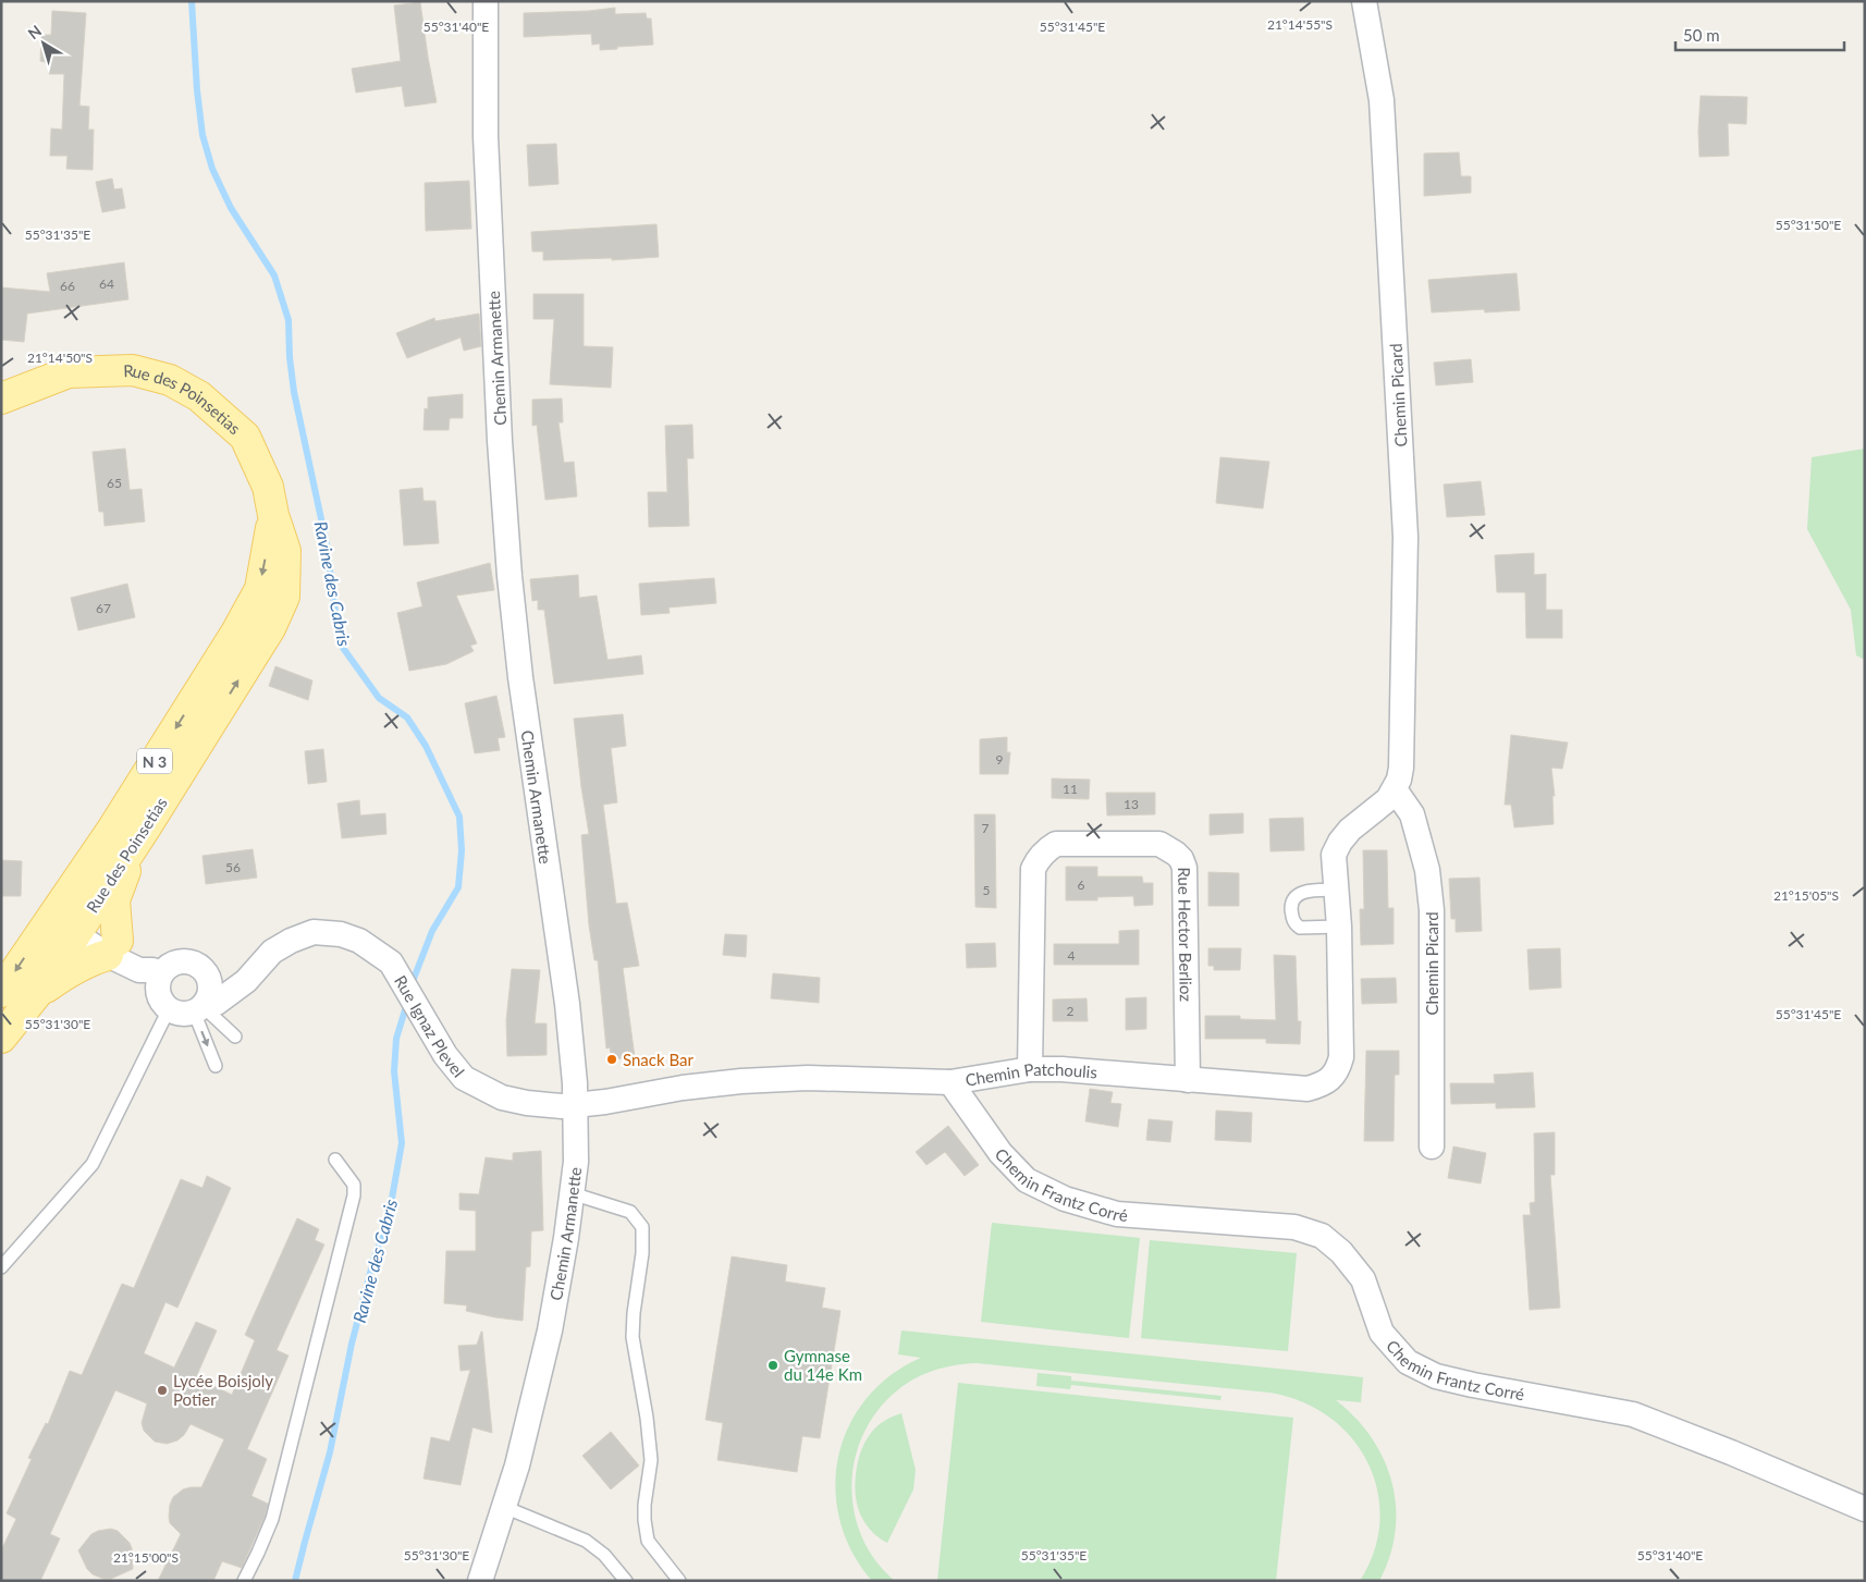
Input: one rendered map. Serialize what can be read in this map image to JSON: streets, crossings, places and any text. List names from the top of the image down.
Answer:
{
  "streets": {
    "main road": ["Rue des Poinsetias", "N 3"],
    "street": [
      "Chemin Armanette",
      "Chemin Picard",
      "Rue Hector Berlioz",
      "Rue Ignaz Plevel",
      "Chemin Patchoulis",
      "Chemin Frantz Corré"
    ]
  },
  "crossings": [
    ["Chemin Armanette", "Rue Ignaz Plevel"],
    ["Chemin Armanette", "Chemin Patchoulis"],
    ["Rue Hector Berlioz", "Chemin Patchoulis"],
    ["Rue Ignaz Plevel", "Chemin Patchoulis"],
    ["Chemin Patchoulis", "Chemin Frantz Corré"]
  ],
  "water": ["Ravine des Cabris"],
  "places": ["Snack Bar", "Gymnase du 14e Km", "Lycée Boisjoly Potier"],
  "house_numbers": [
    "64",
    "66",
    "65",
    "67",
    "9",
    "11",
    "13",
    "7",
    "56",
    "6",
    "5",
    "4",
    "2"
  ],
  "scale_bar": "50 m",
  "north": "top left",
  "coordinates": [
    "21°14'55\"S",
    "55°31'40\"E",
    "55°31'45\"E",
    "55°31'50\"E",
    "55°31'35\"E",
    "21°14'50\"S",
    "21°15'05\"S",
    "55°31'30\"E",
    "21°15'00\"S"
  ]
}
